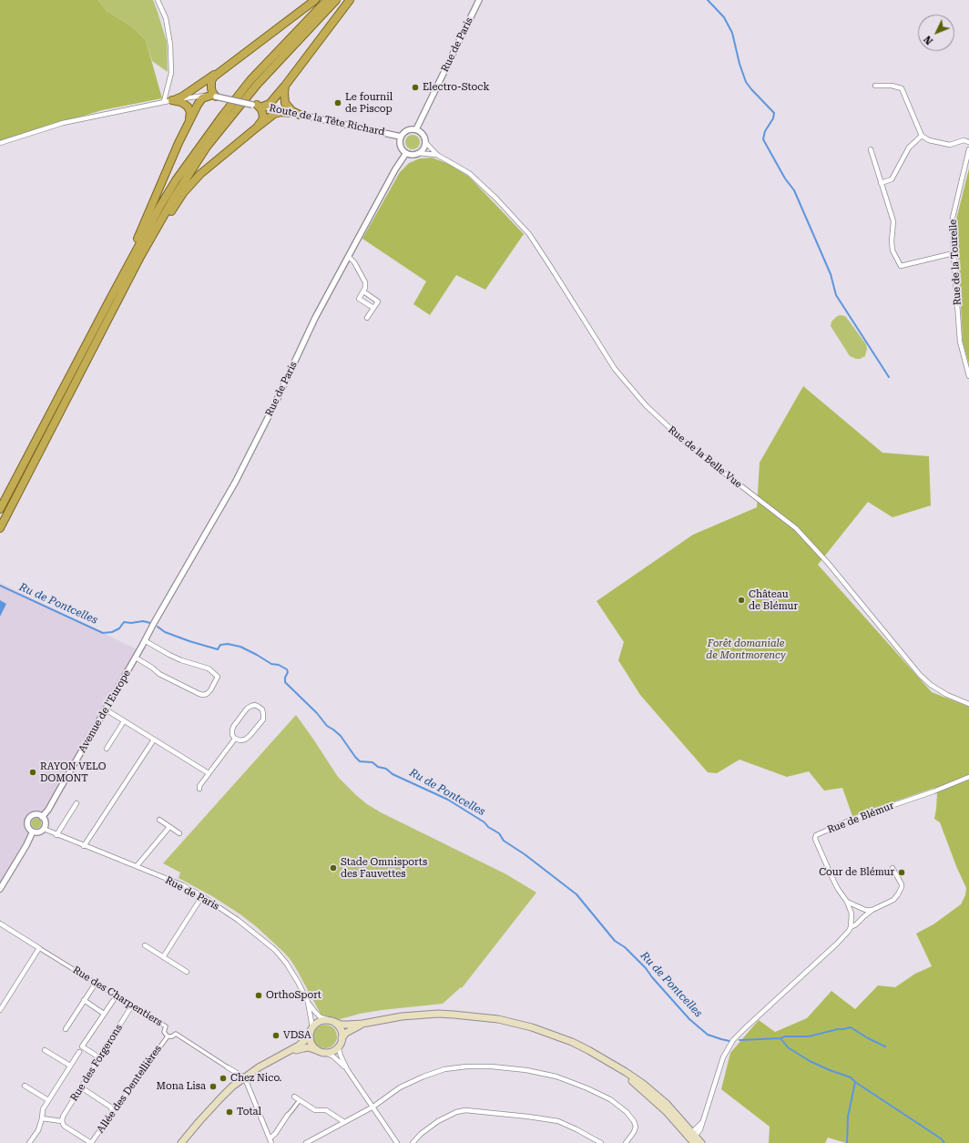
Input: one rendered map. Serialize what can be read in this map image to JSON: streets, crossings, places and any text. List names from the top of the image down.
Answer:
{
  "streets": {
    "street": [
      "Rue de Paris",
      "Route de la Tête Richard",
      "Rue de la Tourelle",
      "Rue de la Belle Vue",
      "Avenue de l'Europe",
      "Rue de Blémur",
      "Rue des Charpentiers",
      "Rue des Forgerons",
      "Allée des Dentellières"
    ]
  },
  "crossings": [
    ["Rue de Paris", "Route de la Tête Richard"],
    ["Rue de Paris", "Rue de la Belle Vue"],
    ["Rue de Paris", "Avenue de l'Europe"],
    ["Route de la Tête Richard", "Rue de la Belle Vue"],
    ["Rue des Charpentiers", "Rue des Forgerons"],
    ["Rue des Charpentiers", "Allée des Dentellières"]
  ],
  "water": ["Ru de Pontcelles"],
  "parks": ["Forêt domaniale de Montmorency"],
  "places": [
    "Electro-Stock",
    "Le fournil de Piscop",
    "Château de Blémur",
    "RAYON VELO DOMONT",
    "Stade Omnisports des Fauvettes",
    "Cour de Blémur",
    "OrthoSport",
    "VDSA",
    "Chez Nico.",
    "Mona Lisa",
    "Total"
  ],
  "north": "bottom left"
}
